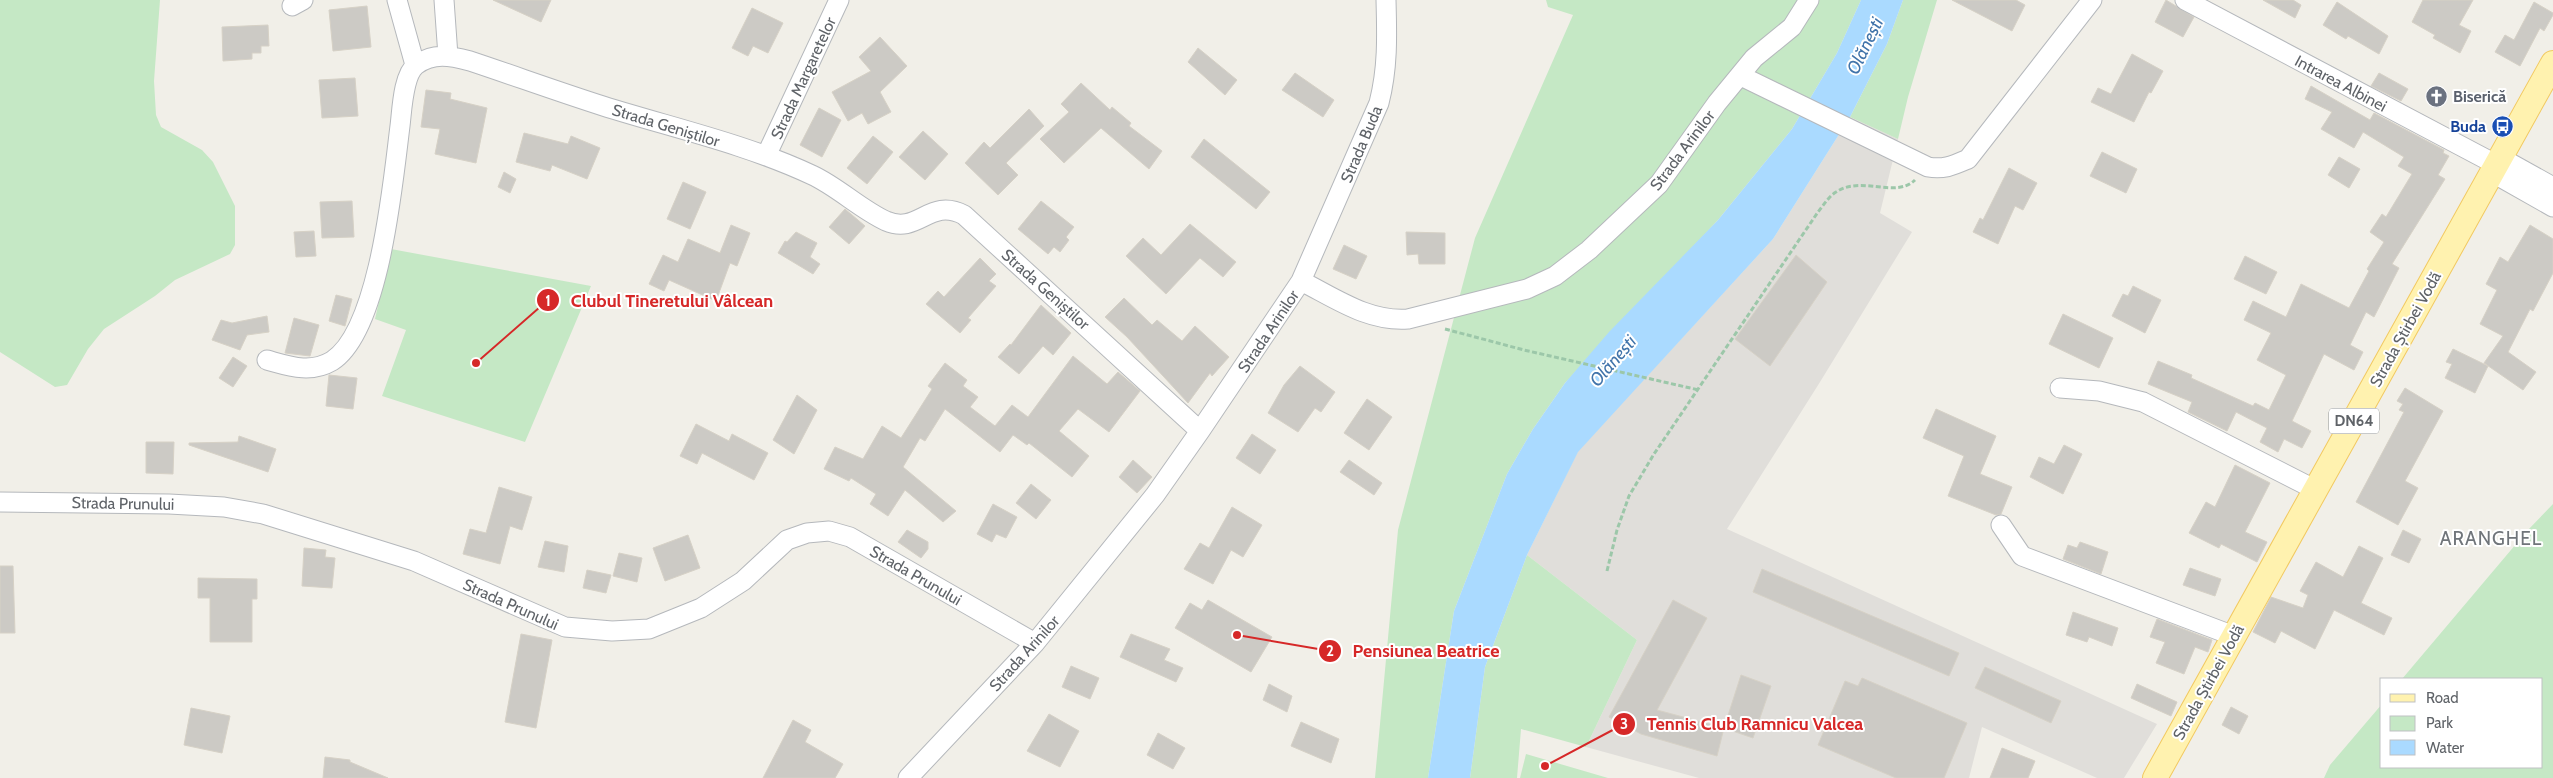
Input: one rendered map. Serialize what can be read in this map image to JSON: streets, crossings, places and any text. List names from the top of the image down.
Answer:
{
  "streets": {
    "main road": ["Strada Știrbei Vodă", "DN64"],
    "street": [
      "Strada Margaretelor",
      "Intrarea Albinei",
      "Strada Geniștilor",
      "Strada Buda",
      "Strada Arinilor",
      "Strada Prunului"
    ]
  },
  "crossings": [
    ["Strada Margaretelor", "Strada Geniștilor"],
    ["Intrarea Albinei", "Strada Știrbei Vodă"],
    ["Strada Geniștilor", "Strada Arinilor"],
    ["Strada Buda", "Strada Arinilor"],
    ["Strada Arinilor", "Strada Prunului"]
  ],
  "districts": ["ARANGHEL"],
  "water": ["Olănești"],
  "places": {
    "church": ["Biserică"],
    "bus stop": ["Buda"],
    "other": ["Clubul Tineretului Vâlcean", "Pensiunea Beatrice", "Tennis Club Ramnicu Valcea"]
  },
  "legend": ["Road", "Park", "Water"]
}
